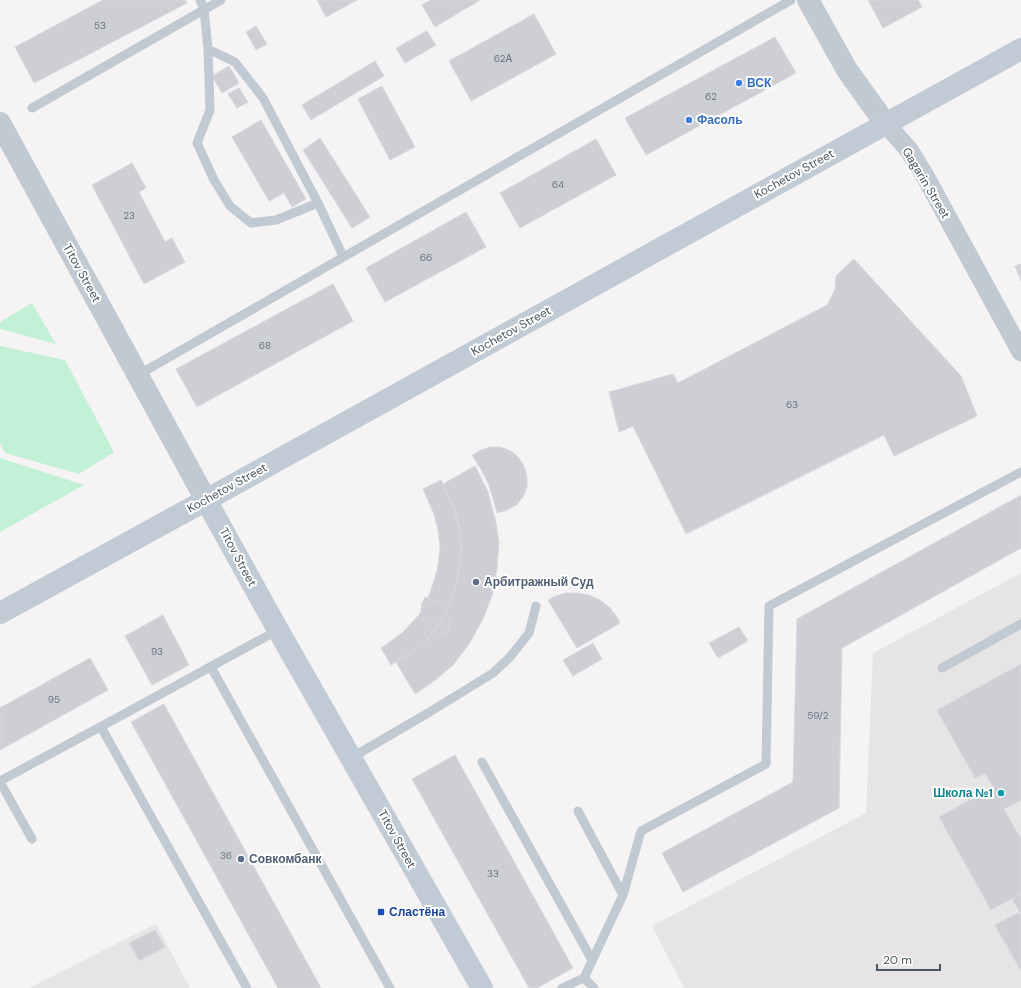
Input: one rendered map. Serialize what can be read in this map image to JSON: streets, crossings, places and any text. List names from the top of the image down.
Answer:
{
  "streets": {
    "main road": ["Kochetov Street", "Titov Street"],
    "street": ["Gagarin Street"]
  },
  "crossings": [
    ["Kochetov Street", "Gagarin Street"],
    ["Kochetov Street", "Titov Street"]
  ],
  "places": {
    "other": [
      "ВСК",
      "Фасоль",
      "Арбитражный Суд",
      "Школа №1",
      "Совкомбанк"
    ],
    "transit": ["Сластёна"]
  },
  "house_numbers": [
    "53",
    "62А",
    "62",
    "64",
    "23",
    "66",
    "68",
    "63",
    "93",
    "95",
    "59/2",
    "36",
    "33"
  ],
  "scale_bar": "20 m"
}
